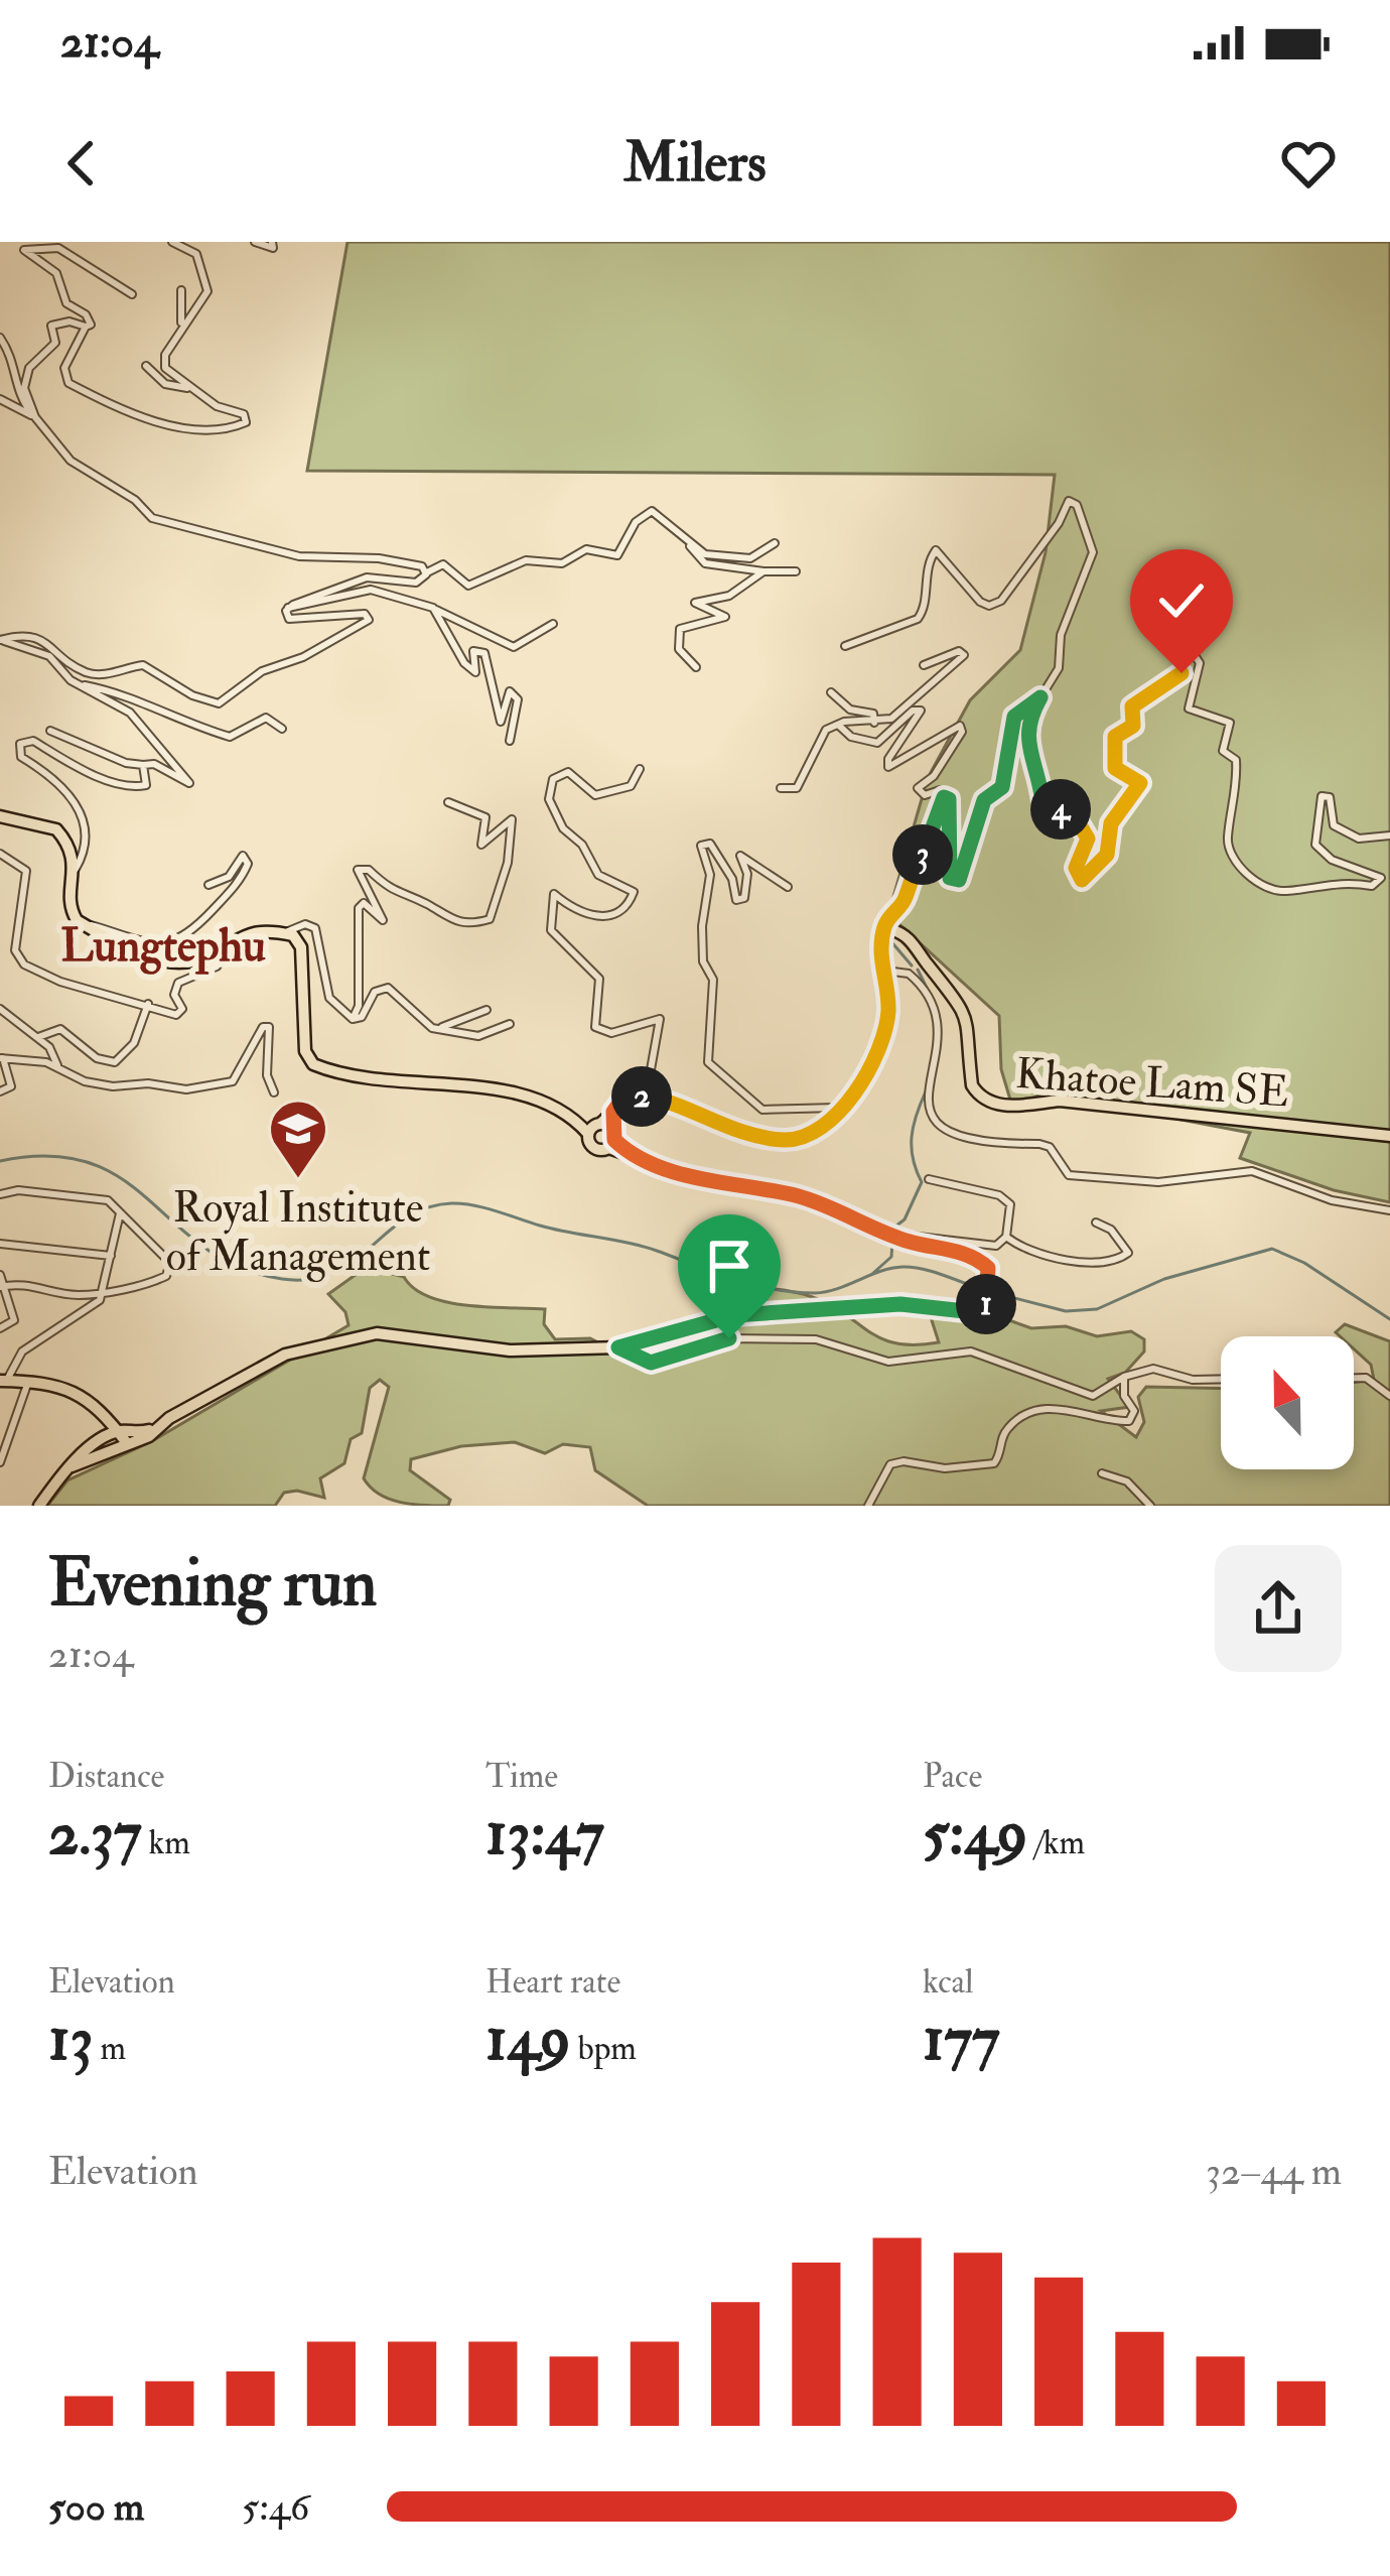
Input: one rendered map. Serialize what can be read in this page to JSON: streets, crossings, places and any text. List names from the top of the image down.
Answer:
{
  "streets": {
    "main road": ["Khatoe Lam SE"]
  },
  "districts": ["Lungtephu"],
  "places": {
    "school or university": ["Royal Institute of Management"]
  },
  "north": "top",
  "page": {
    "status": "21:04",
    "header": "Milers",
    "pins": [
      "4",
      "3",
      "2",
      "1"
    ],
    "heading": ["Evening run", "21:04"],
    "stats": [
      ["Distance", "2.37 km"],
      ["Time", "13:47"],
      ["Pace", "5:49 /km"],
      ["Elevation", "13 m"],
      ["Heart rate", "149 bpm"],
      ["kcal", "177"]
    ],
    "chart": ["Elevation", "32–44 m"],
    "list": [
      {
        "name": "500 m",
        "note": "5:46"
      }
    ]
  }
}
